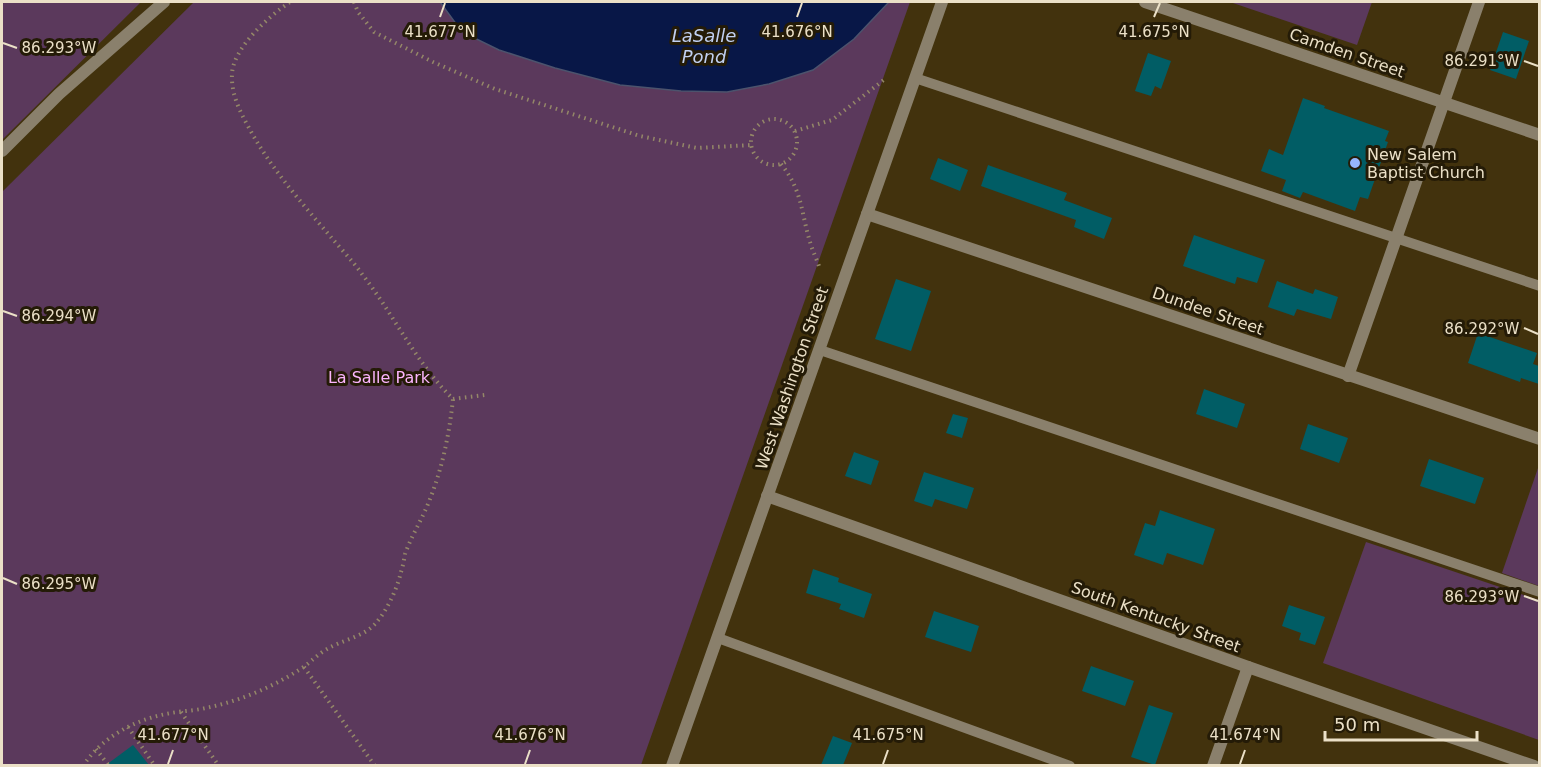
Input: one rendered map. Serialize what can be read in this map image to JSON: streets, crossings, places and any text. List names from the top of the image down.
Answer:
{
  "streets": {
    "street": [
      "Camden Street",
      "Dundee Street",
      "West Washington Street",
      "South Kentucky Street"
    ]
  },
  "crossings": [
    ["Dundee Street", "West Washington Street"],
    ["West Washington Street", "South Kentucky Street"]
  ],
  "water": ["LaSalle Pond"],
  "parks": ["La Salle Park"],
  "places": ["New Salem Baptist Church"],
  "scale_bar": "50 m",
  "coordinates": [
    "41.677°N",
    "41.676°N",
    "41.675°N",
    "86.293°W",
    "86.291°W",
    "86.294°W",
    "86.292°W",
    "86.295°W",
    "41.674°N"
  ]
}
